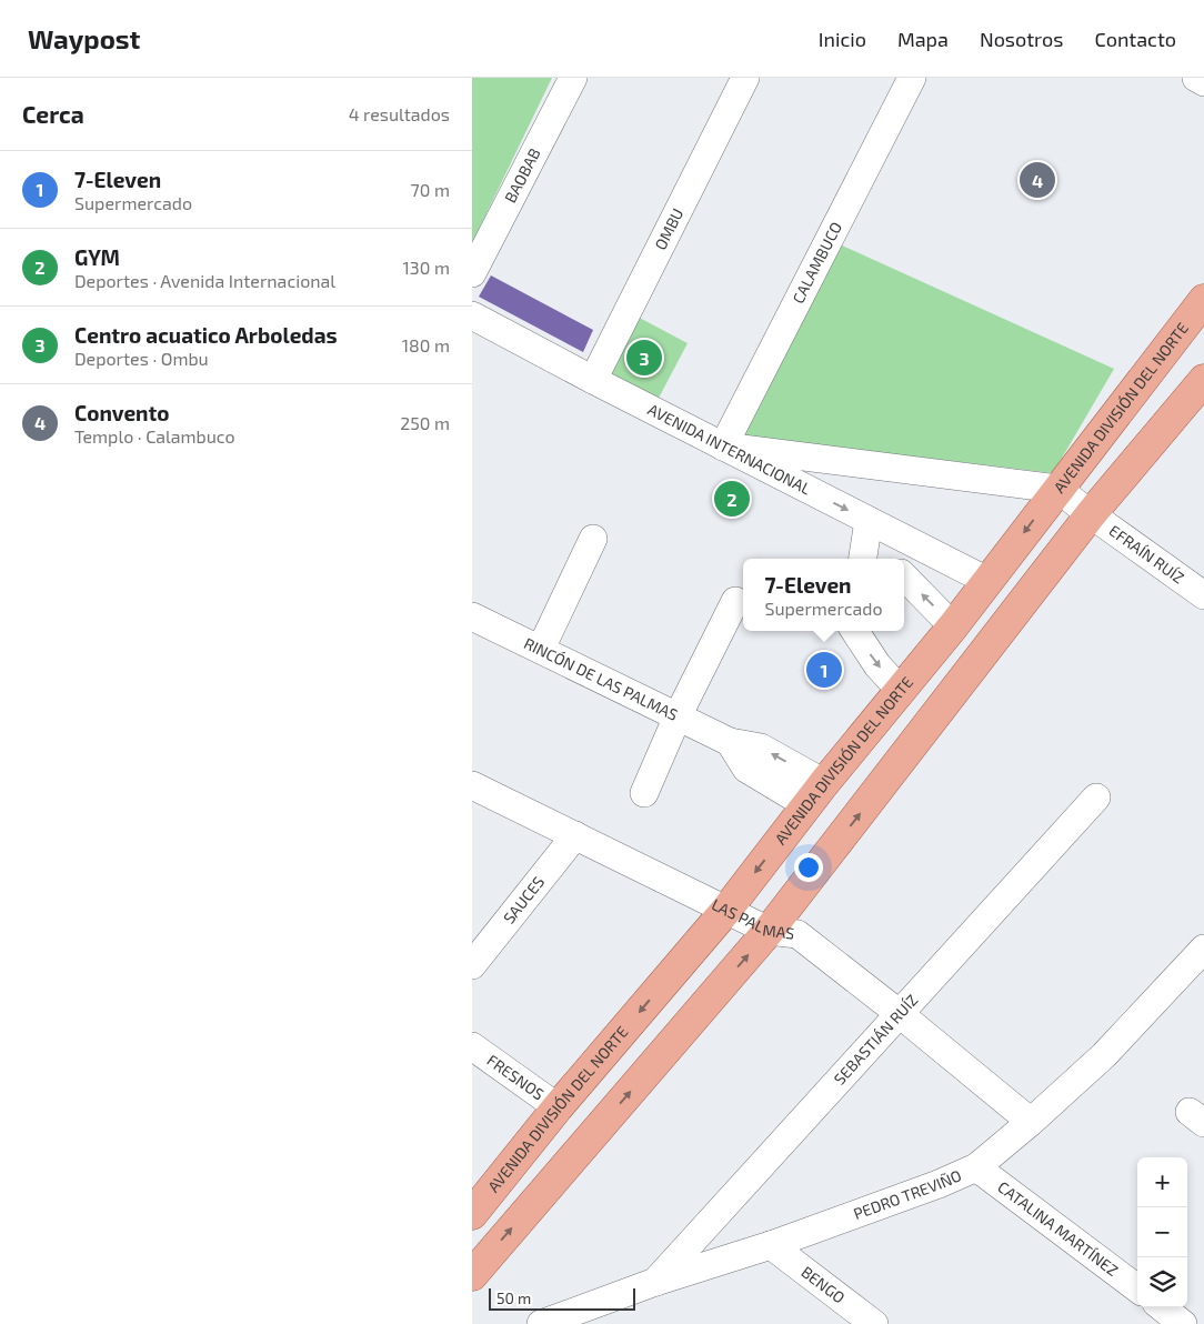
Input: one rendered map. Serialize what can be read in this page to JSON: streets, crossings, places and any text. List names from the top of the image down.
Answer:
{
  "streets": {
    "main road": ["AVENIDA DIVISIÓN DEL NORTE"],
    "street": [
      "BAOBAB",
      "OMBU",
      "CALAMBUCO",
      "AVENIDA INTERNACIONAL",
      "EFRAÍN RUÍZ",
      "RINCÓN DE LAS PALMAS",
      "SAUCES",
      "LAS PALMAS",
      "SEBASTIÁN RUÍZ",
      "FRESNOS",
      "PEDRO TREVIÑO",
      "CATALINA MARTÍNEZ",
      "BENGO"
    ]
  },
  "crossings": [
    ["OMBU", "AVENIDA INTERNACIONAL"],
    ["CALAMBUCO", "AVENIDA INTERNACIONAL"],
    ["AVENIDA DIVISIÓN DEL NORTE", "AVENIDA INTERNACIONAL"],
    ["AVENIDA DIVISIÓN DEL NORTE", "EFRAÍN RUÍZ"],
    ["AVENIDA DIVISIÓN DEL NORTE", "RINCÓN DE LAS PALMAS"],
    ["AVENIDA DIVISIÓN DEL NORTE", "LAS PALMAS"],
    ["AVENIDA DIVISIÓN DEL NORTE", "FRESNOS"],
    ["SAUCES", "LAS PALMAS"],
    ["LAS PALMAS", "SEBASTIÁN RUÍZ"],
    ["LAS PALMAS", "PEDRO TREVIÑO"],
    ["SEBASTIÁN RUÍZ", "PEDRO TREVIÑO"],
    ["PEDRO TREVIÑO", "CATALINA MARTÍNEZ"],
    ["PEDRO TREVIÑO", "BENGO"]
  ],
  "scale_bar": "50 m",
  "page": {
    "header": "Waypost",
    "nav": [
      "Inicio",
      "Mapa",
      "Nosotros",
      "Contacto"
    ],
    "heading": ["Cerca", "4 resultados"],
    "list": [
      {
        "mark": "1",
        "name": "7-Eleven",
        "note": "Supermercado",
        "value": "70 m"
      },
      {
        "mark": "2",
        "name": "GYM",
        "note": "Deportes · Avenida Internacional",
        "value": "130 m"
      },
      {
        "mark": "3",
        "name": "Centro acuatico Arboledas",
        "note": "Deportes · Ombu",
        "value": "180 m"
      },
      {
        "mark": "4",
        "name": "Convento",
        "note": "Templo · Calambuco",
        "value": "250 m"
      }
    ],
    "pins": [
      "4",
      "3",
      "2",
      "1"
    ],
    "popup": ["7-Eleven", "Supermercado"],
    "map_buttons": ["+", "−"],
    "scale": "50 m"
  }
}
